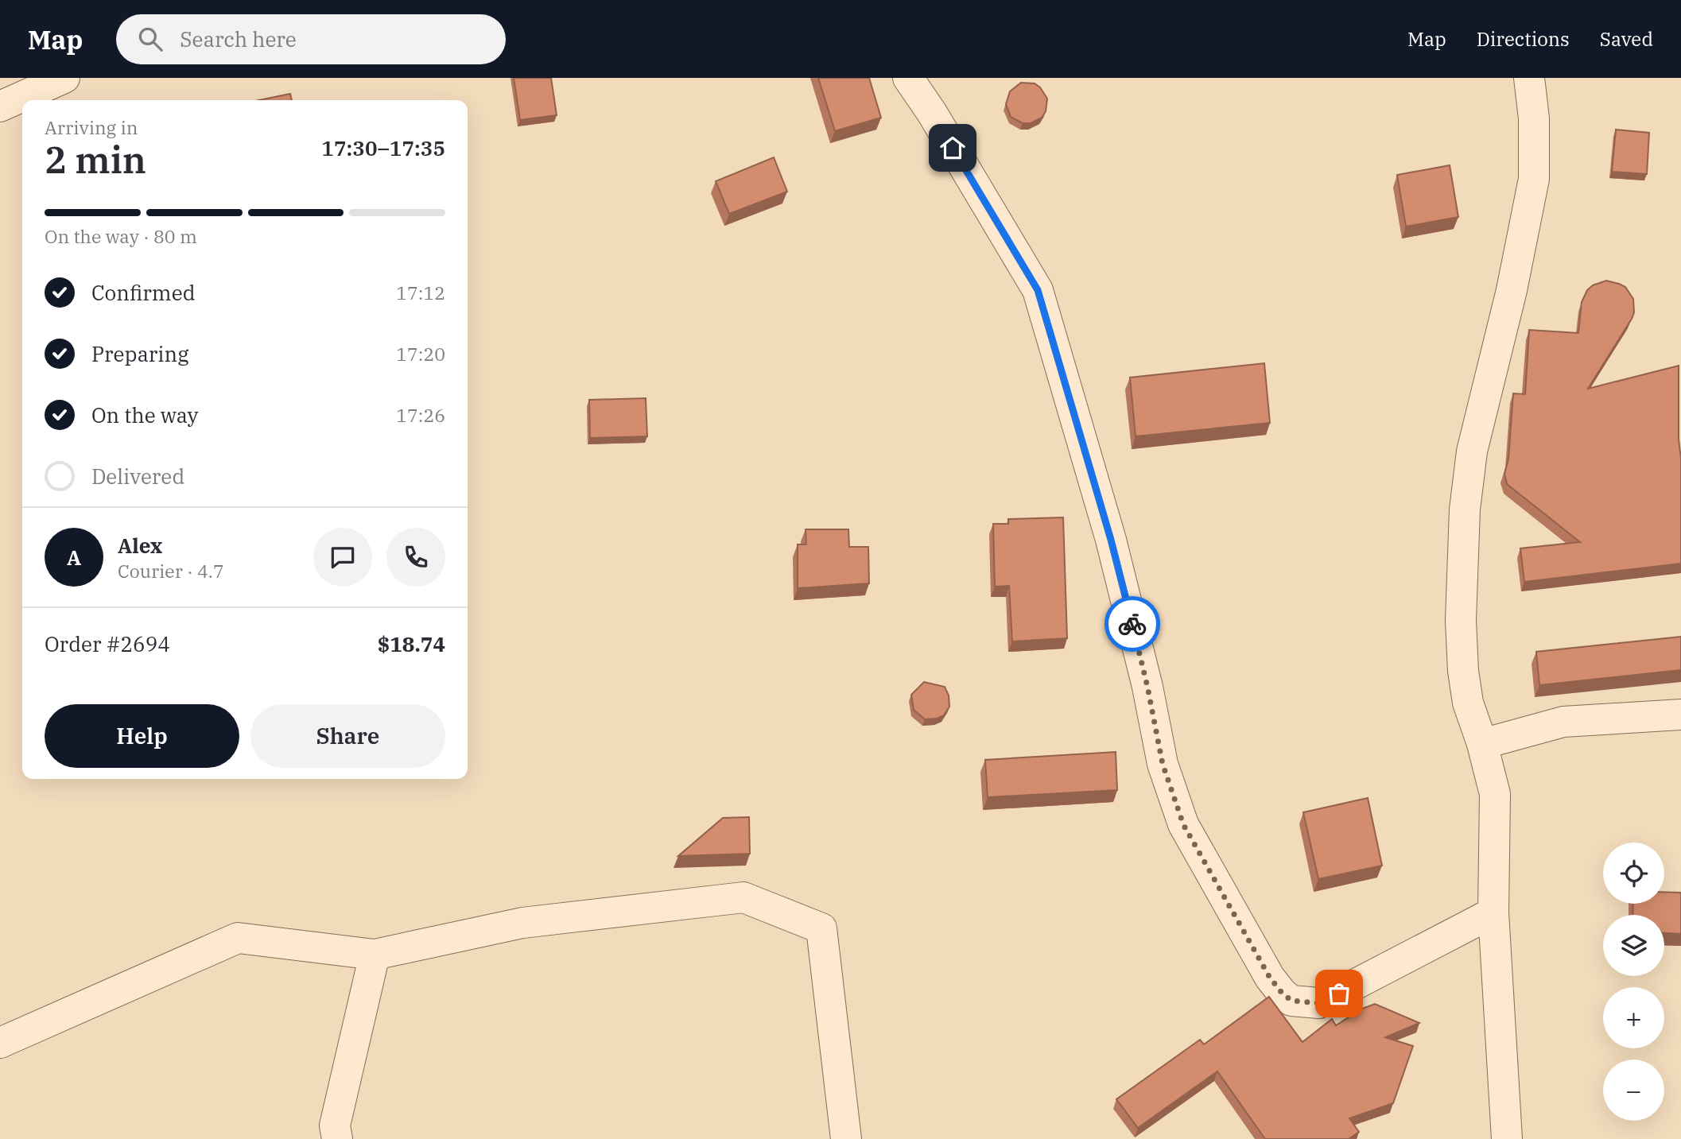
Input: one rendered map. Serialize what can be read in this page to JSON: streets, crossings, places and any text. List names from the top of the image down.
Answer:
{
  "page": {
    "header": "Map",
    "search": "Search here",
    "nav": ["Map", "Directions", "Saved"],
    "heading": ["2 min", "Arriving in", "17:30–17:35"],
    "panel": [
      "Alex",
      "Courier · 4.7",
      "Order #2694",
      "$18.74"
    ],
    "bar": "On the way · 80 m",
    "list": [
      ["Confirmed", "17:12"],
      ["Preparing", "17:20"],
      ["On the way", "17:26"],
      "Delivered"
    ],
    "round": "A",
    "buttons": ["Help", "Share"],
    "map_buttons": ["+", "−"]
  }
}
